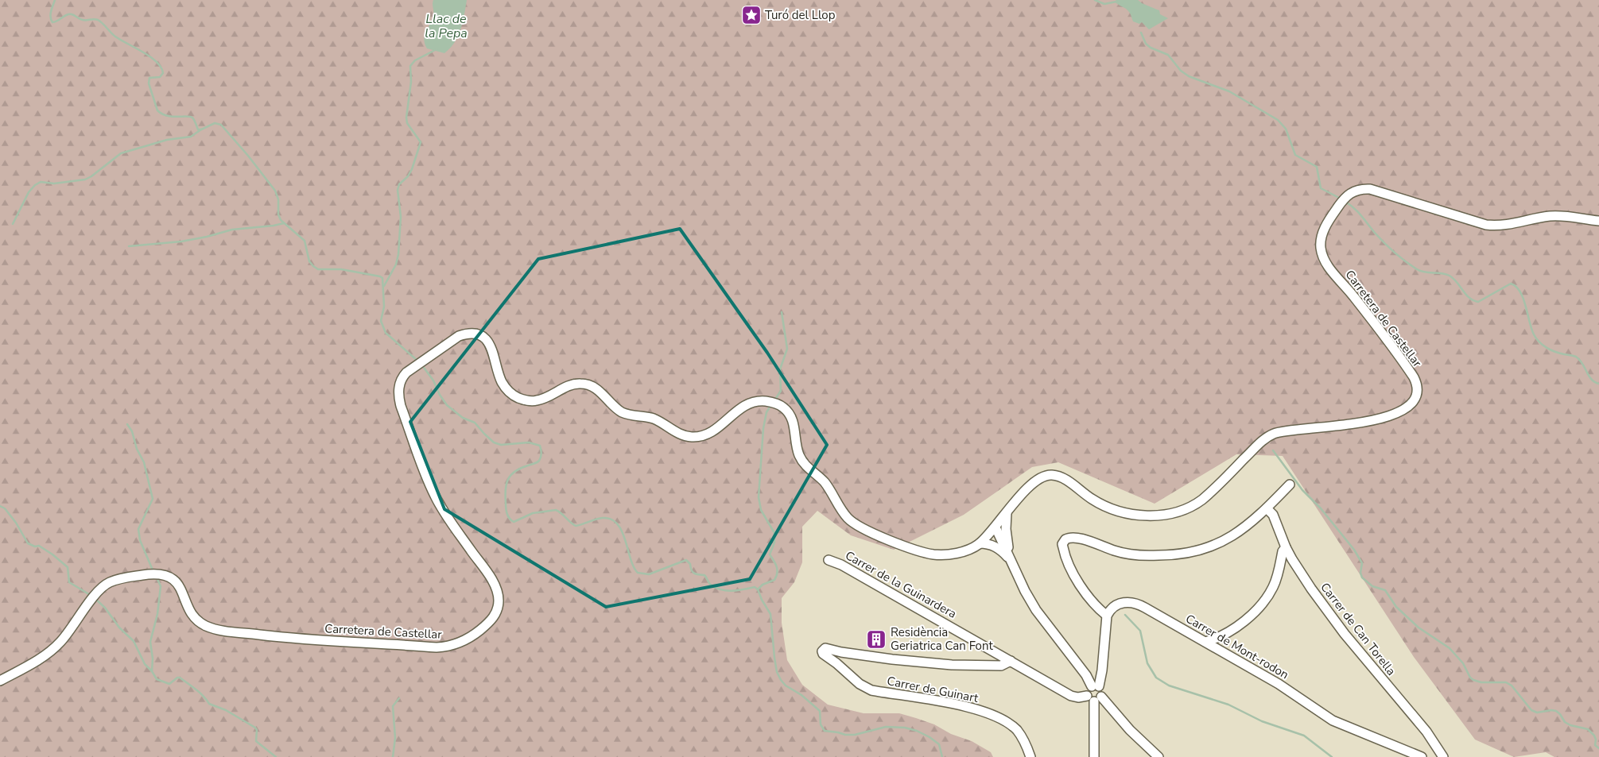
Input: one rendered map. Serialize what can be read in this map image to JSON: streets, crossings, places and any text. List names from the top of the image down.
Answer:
{
  "streets": {
    "street": [
      "Carretera de Castellar",
      "Carrer de la Guinardera",
      "Carrer de Can Torella",
      "Carrer de Mont-rodon",
      "Carrer de Guinart"
    ]
  },
  "crossings": [
    ["Carrer de la Guinardera", "Carrer de Guinart"]
  ],
  "water": ["Llac de la Pepa"],
  "places": {
    "place": ["Turó del Llop"],
    "building": ["Residència Geriatrica Can Font"]
  }
}
